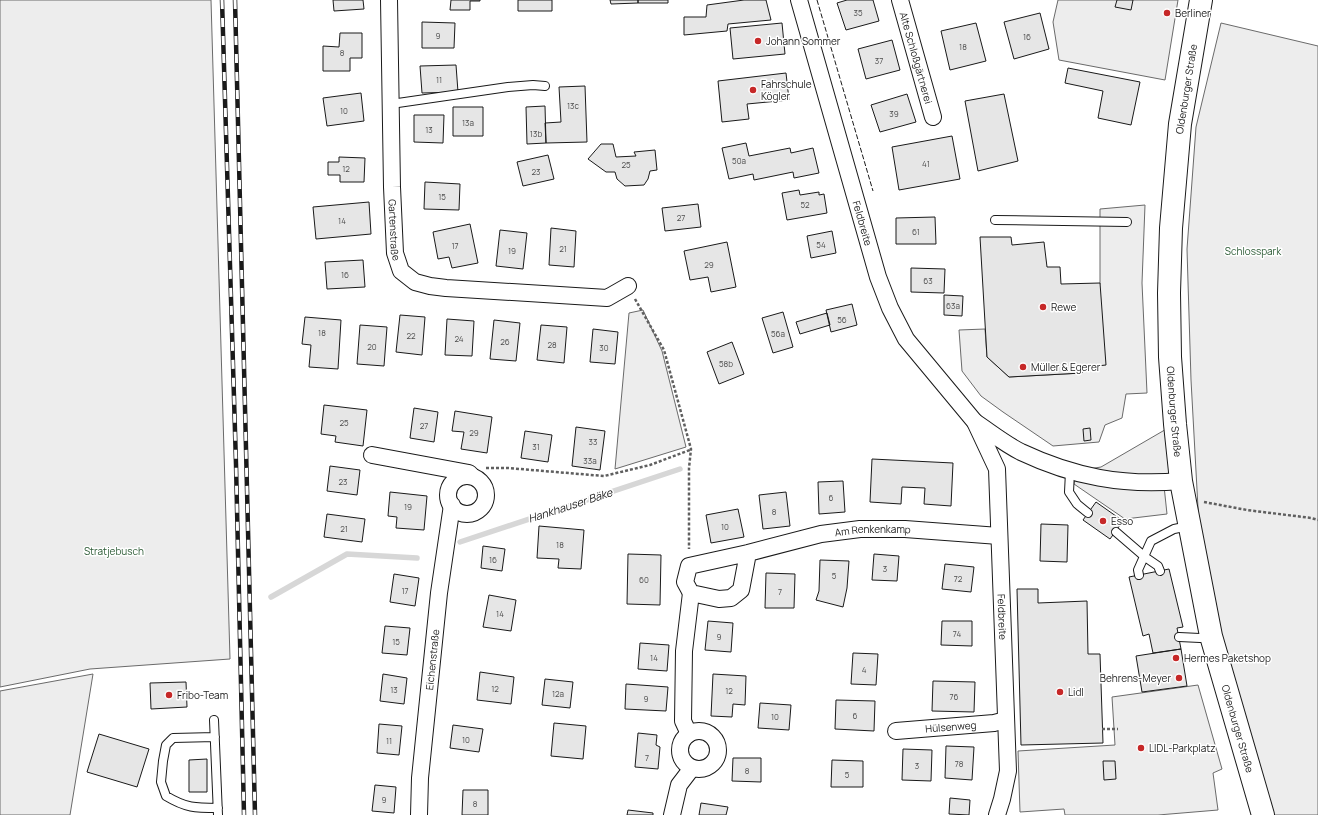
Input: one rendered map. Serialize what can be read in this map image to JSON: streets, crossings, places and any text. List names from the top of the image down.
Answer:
{
  "streets": {
    "street": [
      "Alte Schloßgärtnerei",
      "Oldenburger Straße",
      "Feldbreite",
      "Gartenstraße",
      "Am Renkenkamp",
      "Eichenstraße",
      "Hülsenweg"
    ]
  },
  "crossings": [
    ["Oldenburger Straße", "Feldbreite"],
    ["Feldbreite", "Am Renkenkamp"],
    ["Feldbreite", "Hülsenweg"]
  ],
  "water": ["Hankhauser Bäke"],
  "parks": ["Schlosspark", "Stratjebusch"],
  "places": [
    "Berliner",
    "Johann Sommer",
    "Fahrschule Kögler",
    "Rewe",
    "Müller & Egerer",
    "Esso",
    "Hermes Paketshop",
    "Behrens-Meyer",
    "Lidl",
    "Fribo-Team",
    "LIDL-Parkplatz"
  ],
  "house_numbers": [
    "35",
    "9",
    "16",
    "18",
    "8",
    "37",
    "11",
    "13c",
    "10",
    "39",
    "13a",
    "13",
    "13b",
    "50a",
    "41",
    "25",
    "12",
    "23",
    "15",
    "52",
    "27",
    "14",
    "61",
    "54",
    "17",
    "21",
    "19",
    "29",
    "16",
    "63",
    "63a",
    "56",
    "18",
    "56a",
    "22",
    "24",
    "26",
    "28",
    "20",
    "30",
    "58b",
    "25",
    "27",
    "29",
    "33",
    "31",
    "33a",
    "23",
    "6",
    "19",
    "8",
    "10",
    "21",
    "18",
    "16",
    "3",
    "5",
    "72",
    "60",
    "17",
    "7",
    "14",
    "74",
    "9",
    "15",
    "14",
    "4",
    "12",
    "13",
    "12",
    "12a",
    "76",
    "9",
    "6",
    "10",
    "10",
    "11",
    "7",
    "78",
    "3",
    "8",
    "5",
    "9",
    "8"
  ]
}
